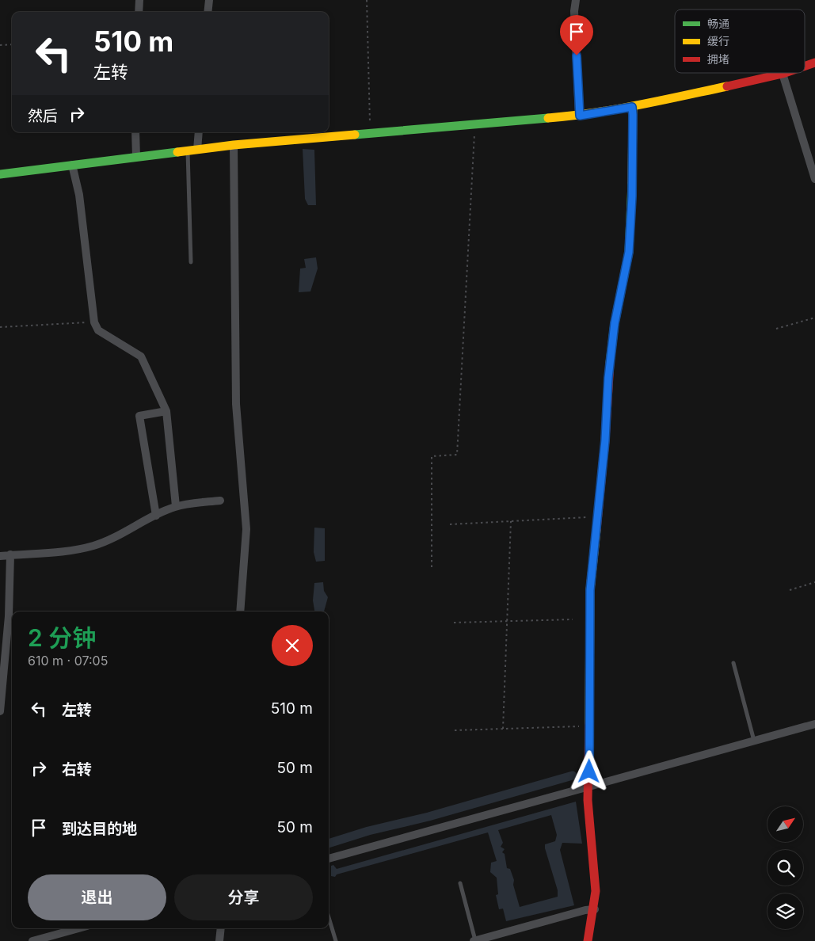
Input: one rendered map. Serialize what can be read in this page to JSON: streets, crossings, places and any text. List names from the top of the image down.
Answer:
{
  "legend": ["畅通", "缓行", "拥堵"],
  "north": "top right",
  "page": {
    "turn": ["510 m", "左转"],
    "then": "然后",
    "heading": ["2 分钟", "610 m · 07:05"],
    "list": [
      {
        "name": "左转",
        "value": "510 m"
      },
      {
        "name": "右转",
        "value": "50 m"
      },
      {
        "name": "到达目的地",
        "value": "50 m"
      }
    ],
    "buttons": ["退出", "分享"]
  }
}
